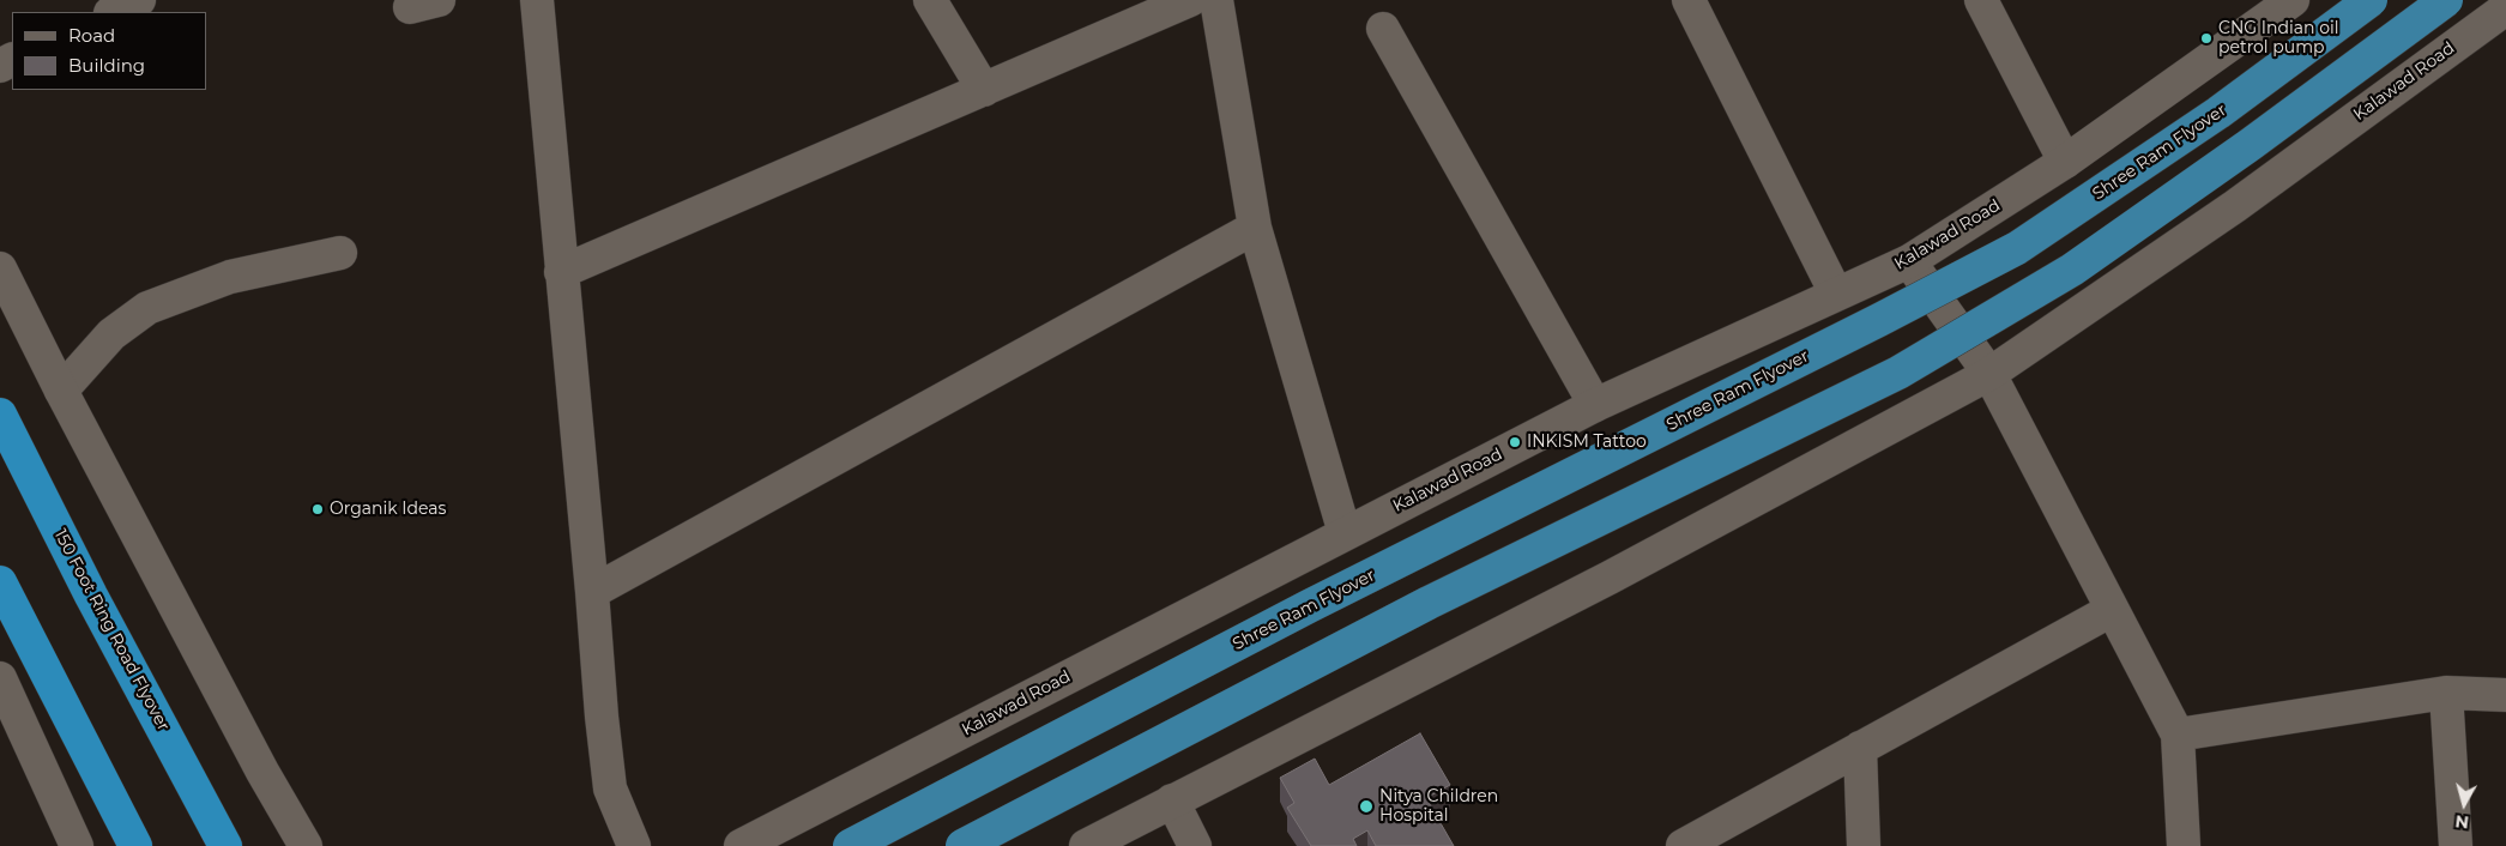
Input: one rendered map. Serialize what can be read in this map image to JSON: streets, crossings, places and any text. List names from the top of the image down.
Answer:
{
  "streets": {
    "highway": ["150 Foot Ring Road Flyover"],
    "main road": ["Shree Ram Flyover"],
    "street": ["Kalawad Road"]
  },
  "places": [
    "CNG Indian oil petrol pump",
    "INKISM Tattoo",
    "Organik Ideas",
    "Nitya Children Hospital"
  ],
  "legend": ["Road", "Building"],
  "north": "bottom"
}
